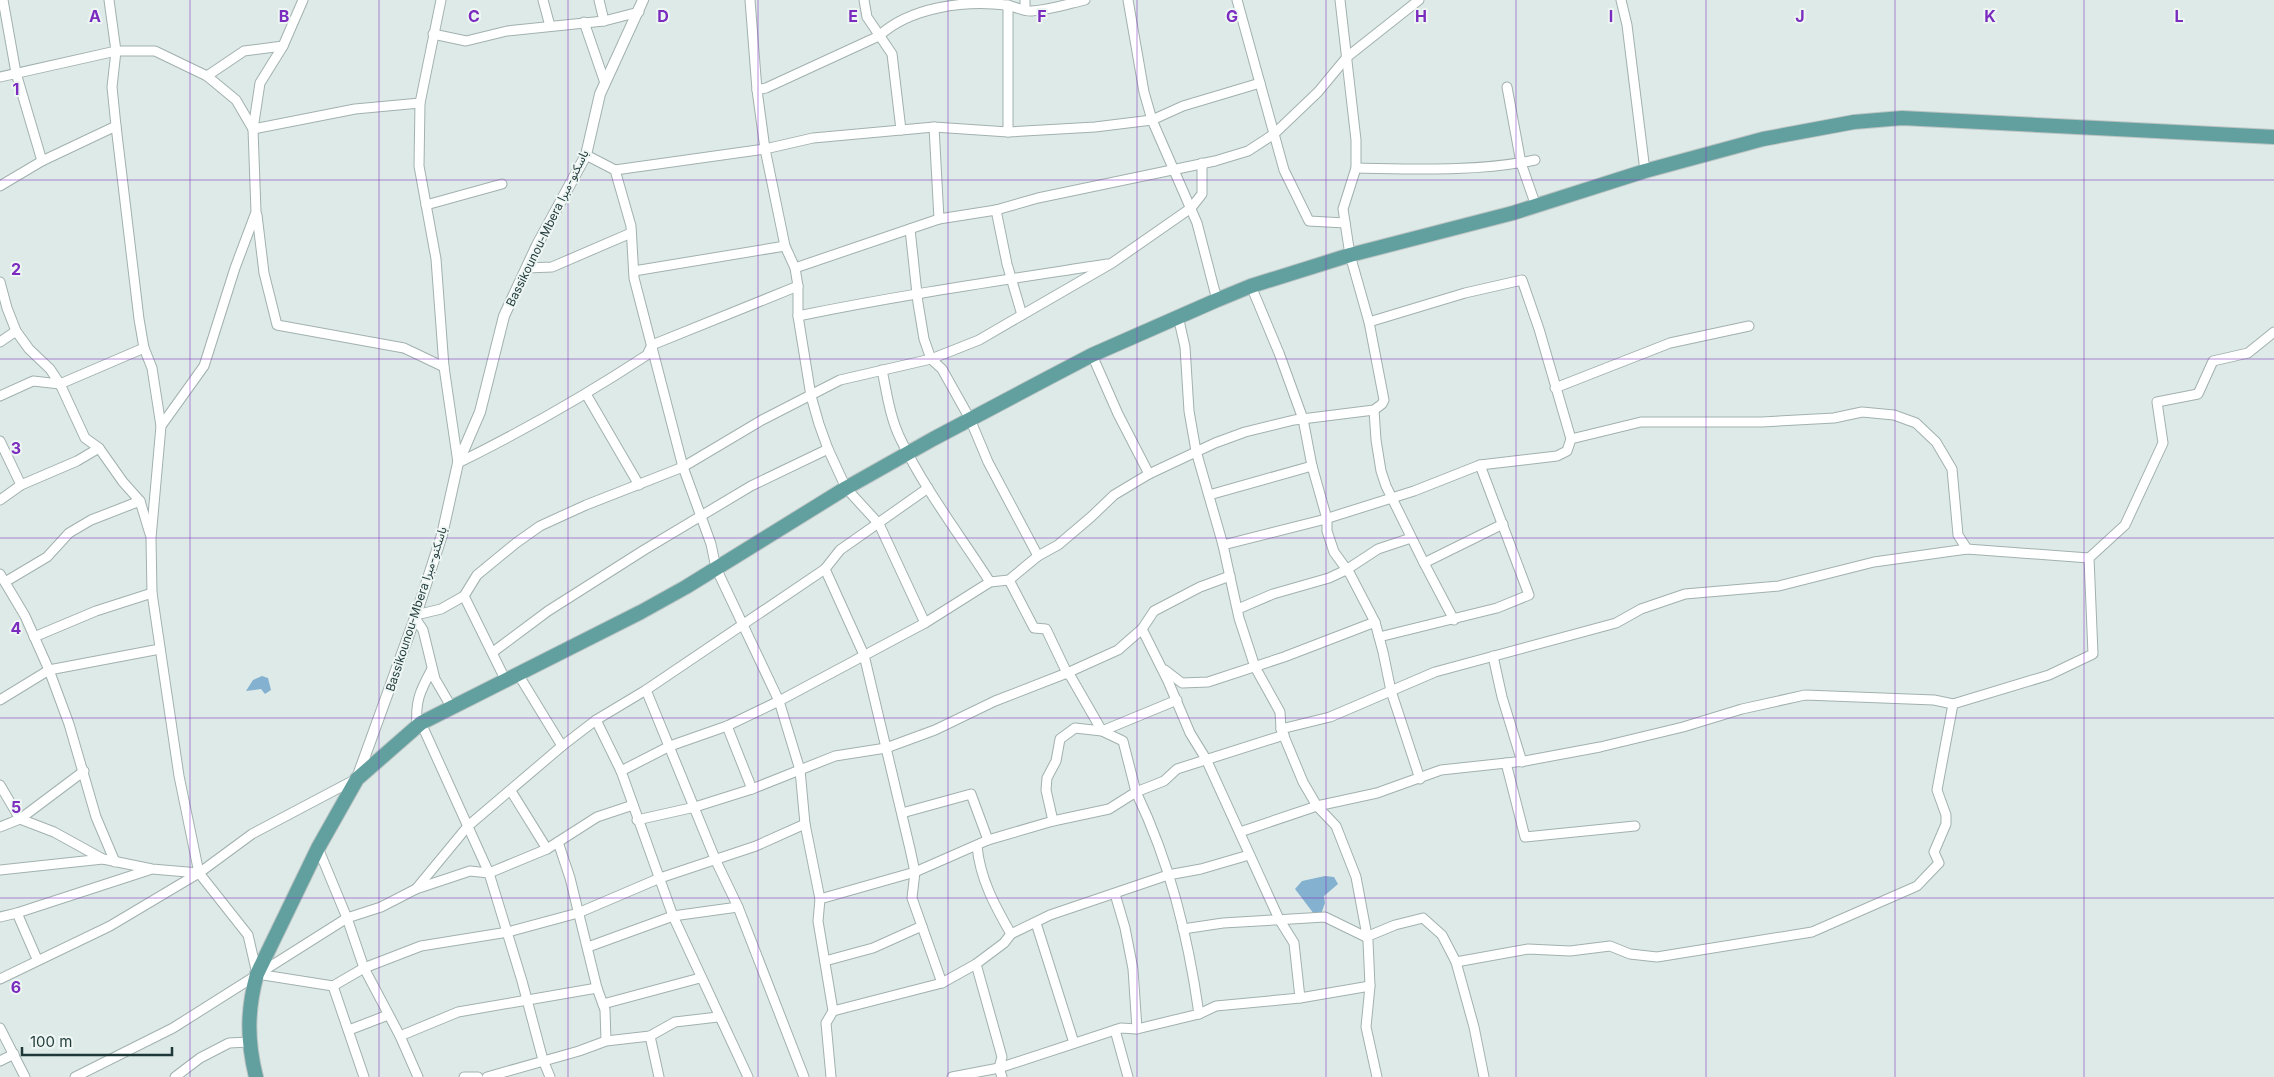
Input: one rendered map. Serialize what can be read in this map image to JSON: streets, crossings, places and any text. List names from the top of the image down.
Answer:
{
  "streets": {
    "main road": ["Bassikounou-Mbera باسكنو-مبرا"]
  },
  "scale_bar": "100 m",
  "grid": {
    "columns": [
      "A",
      "B",
      "C",
      "D",
      "E",
      "F",
      "G",
      "H",
      "I",
      "J",
      "K",
      "L"
    ],
    "rows": [
      "1",
      "2",
      "3",
      "4",
      "5",
      "6"
    ]
  }
}
